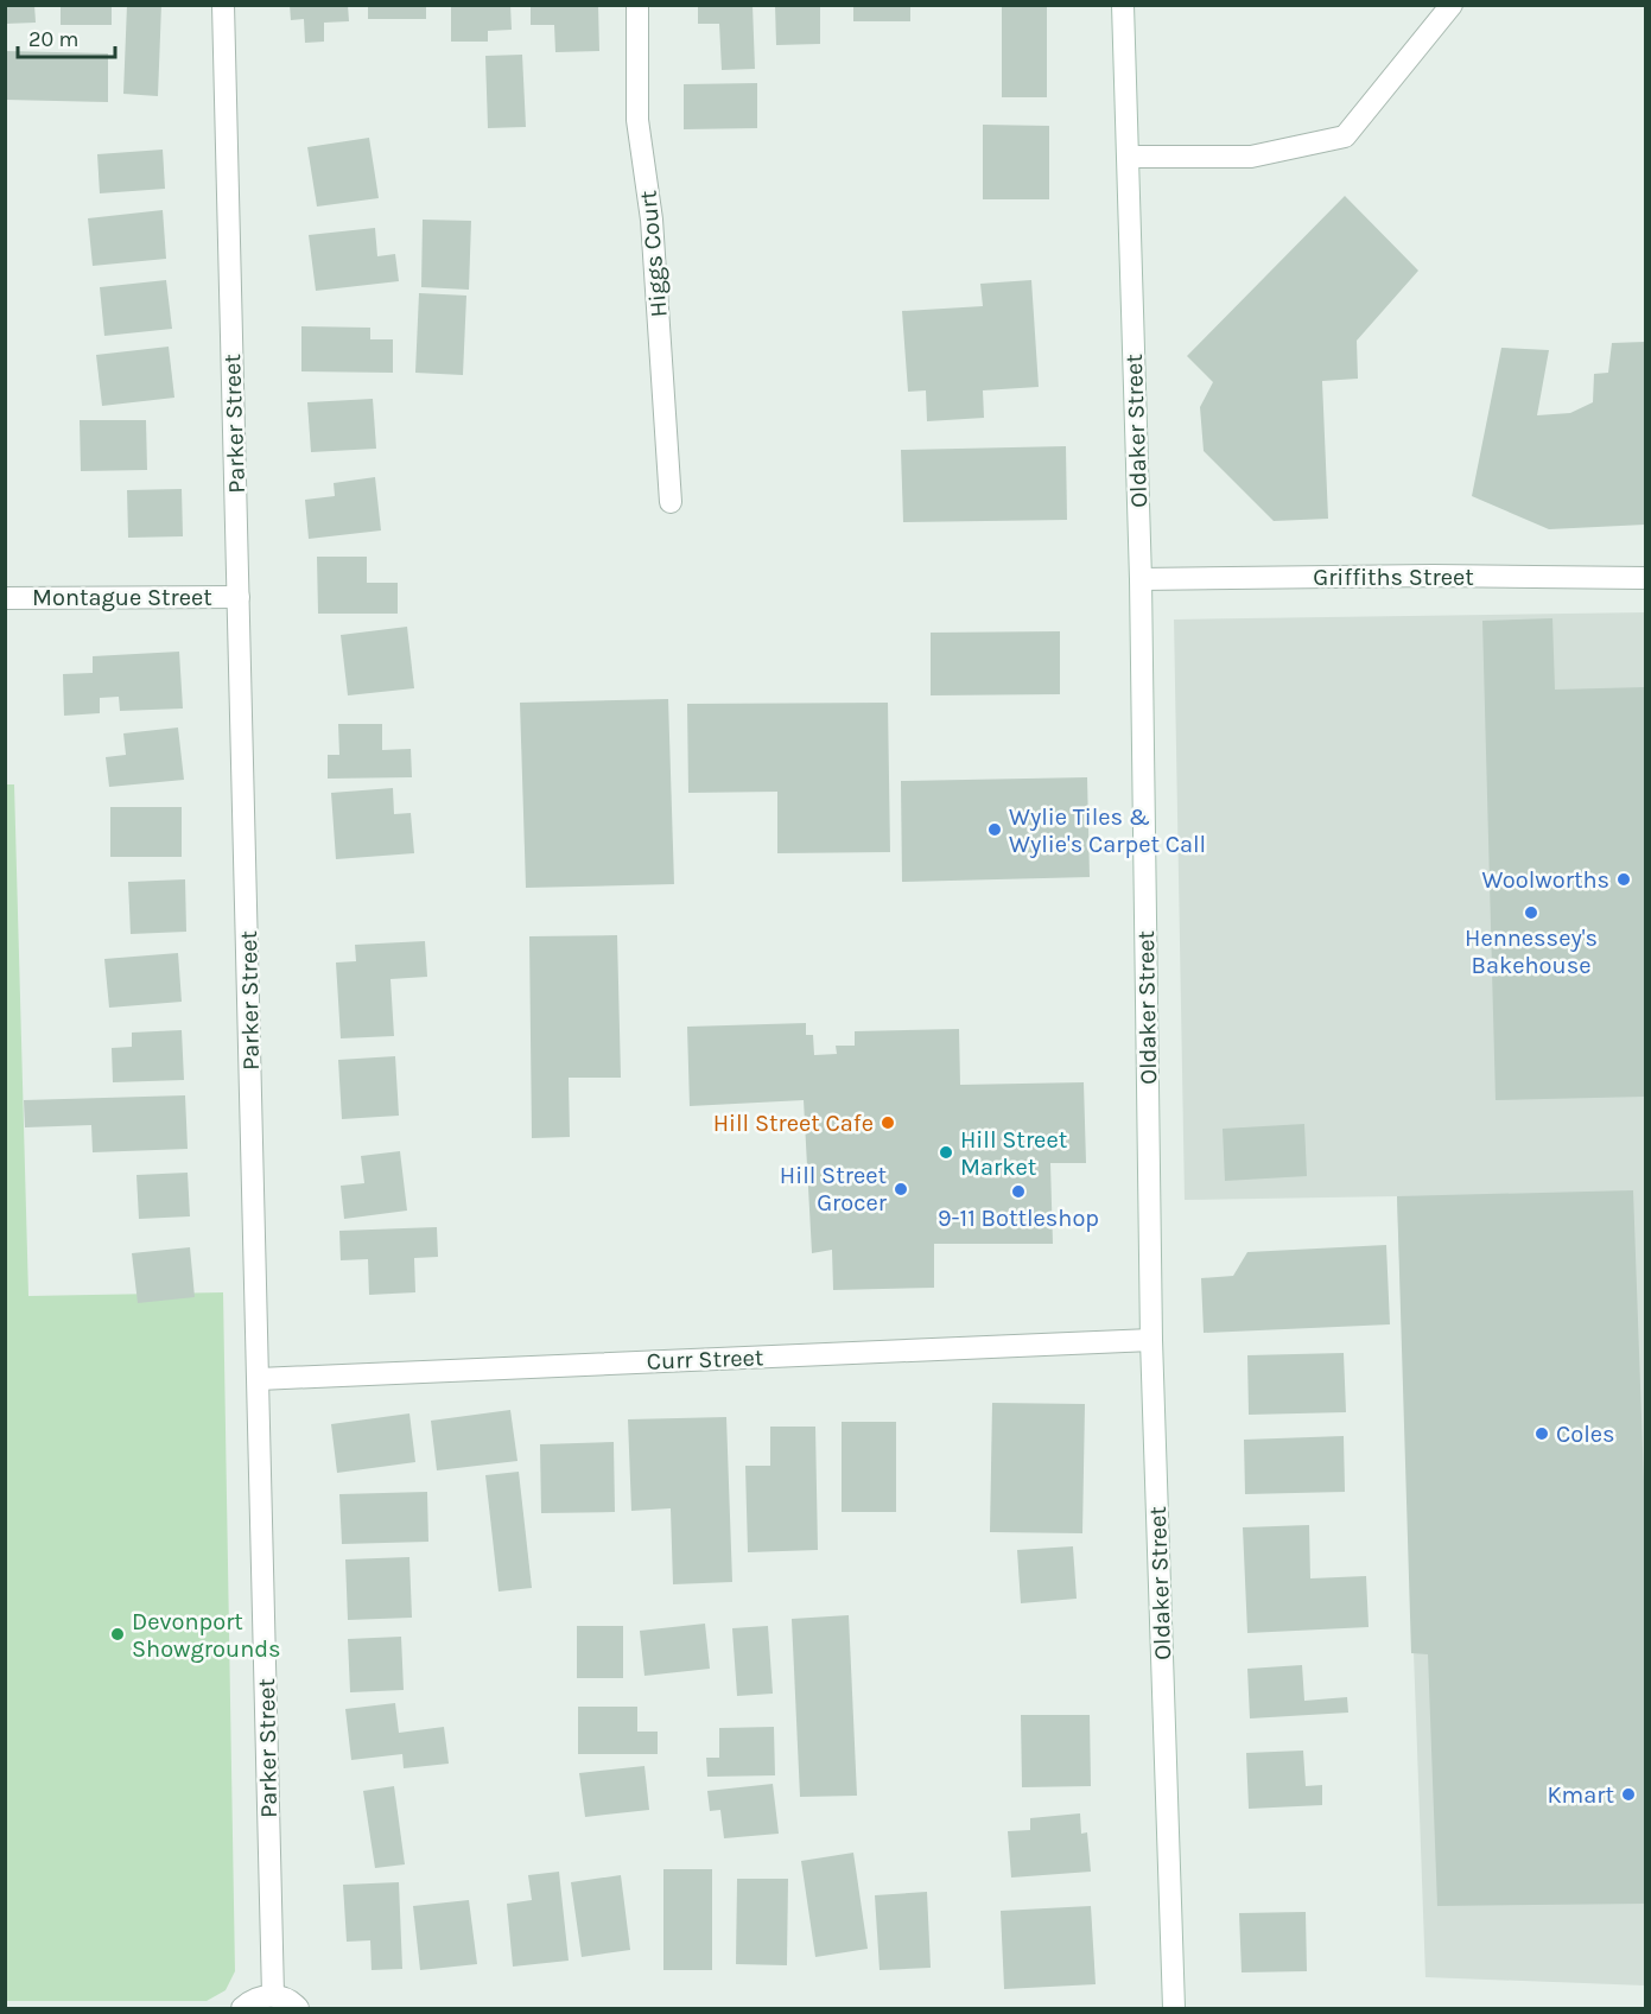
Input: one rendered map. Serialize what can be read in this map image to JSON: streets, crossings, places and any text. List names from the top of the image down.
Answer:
{
  "streets": {
    "street": [
      "Higgs Court",
      "Parker Street",
      "Oldaker Street",
      "Griffiths Street",
      "Montague Street",
      "Curr Street"
    ]
  },
  "crossings": [
    ["Parker Street", "Montague Street"],
    ["Parker Street", "Curr Street"],
    ["Oldaker Street", "Griffiths Street"],
    ["Oldaker Street", "Curr Street"]
  ],
  "places": [
    "Wylie Tiles & Wylie's Carpet Call",
    "Woolworths",
    "Hennessey's Bakehouse",
    "Hill Street Cafe",
    "Hill Street Market",
    "Hill Street Grocer",
    "9-11 Bottleshop",
    "Coles",
    "Devonport Showgrounds",
    "Kmart"
  ],
  "scale_bar": "20 m"
}
